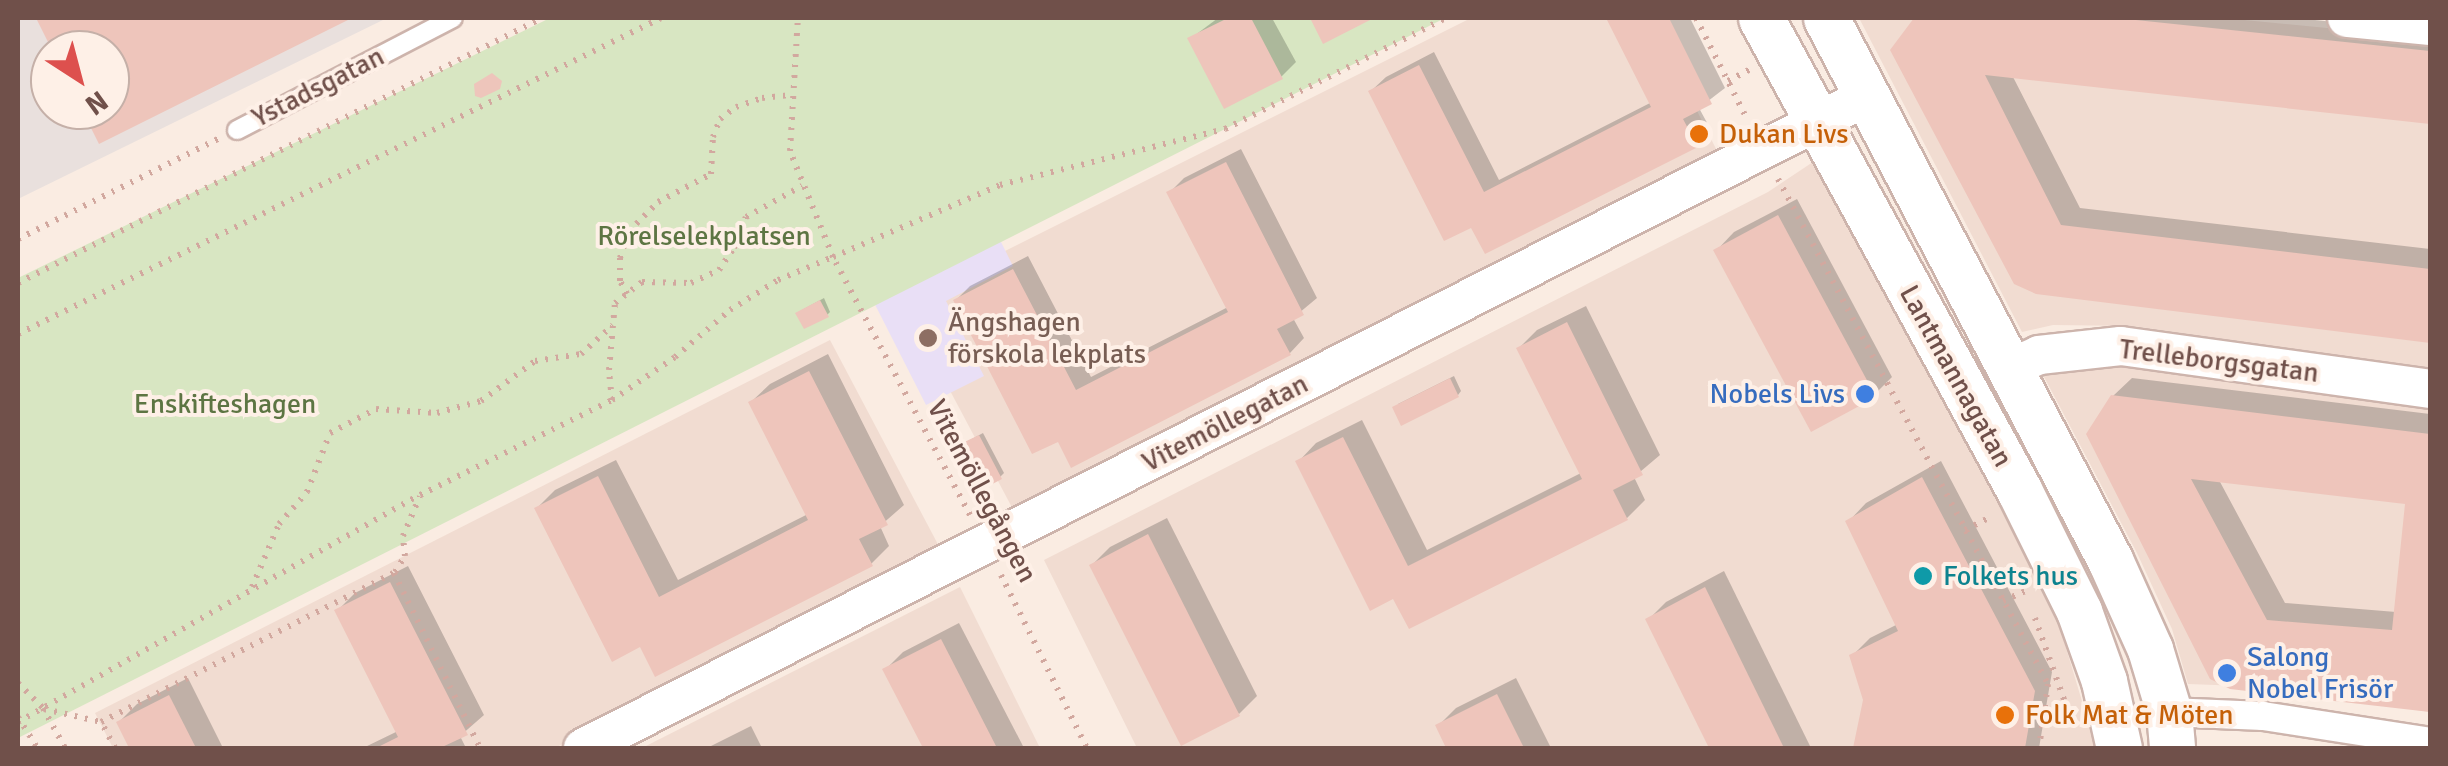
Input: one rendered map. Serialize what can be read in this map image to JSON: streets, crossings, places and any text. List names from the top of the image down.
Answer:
{
  "streets": {
    "street": ["Trelleborgsgatan", "Lantmannagatan", "Vitemöllegatan"],
    "lane": ["Ystadsgatan"],
    "path": ["Vitemöllegången"]
  },
  "crossings": [
    ["Trelleborgsgatan", "Lantmannagatan"],
    ["Lantmannagatan", "Vitemöllegatan"],
    ["Vitemöllegatan", "Vitemöllegången"]
  ],
  "parks": ["Rörelselekplatsen", "Enskifteshagen"],
  "places": [
    "Dukan Livs",
    "Ängshagen förskola lekplats",
    "Nobels Livs",
    "Folkets hus",
    "Salong Nobel Frisör",
    "Folk Mat & Möten"
  ],
  "north": "bottom right"
}
